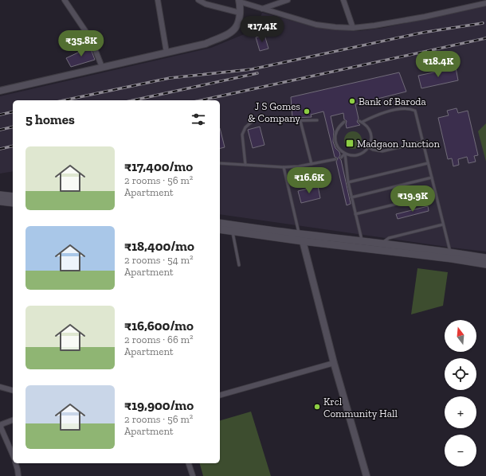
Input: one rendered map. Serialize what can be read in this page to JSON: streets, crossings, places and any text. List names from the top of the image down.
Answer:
{
  "places": {
    "other": ["Bank of Baroda", "J S Gomes & Company", "Krcl Community Hall"],
    "transit": ["Madgaon Junction"]
  },
  "north": "top",
  "page": {
    "price": [
      "₹17.4K",
      "₹35.8K",
      "₹18.4K",
      "₹16.6K",
      "₹19.9K"
    ],
    "heading": "5 homes",
    "list": [
      {
        "name": "₹17,400/mo",
        "note": "2 rooms · 56 m² · Apartment"
      },
      {
        "name": "₹18,400/mo",
        "note": "2 rooms · 54 m² · Apartment"
      },
      {
        "name": "₹16,600/mo",
        "note": "2 rooms · 66 m² · Apartment"
      },
      {
        "name": "₹19,900/mo",
        "note": "2 rooms · 56 m² · Apartment"
      }
    ],
    "map_buttons": ["+", "−"]
  }
}
